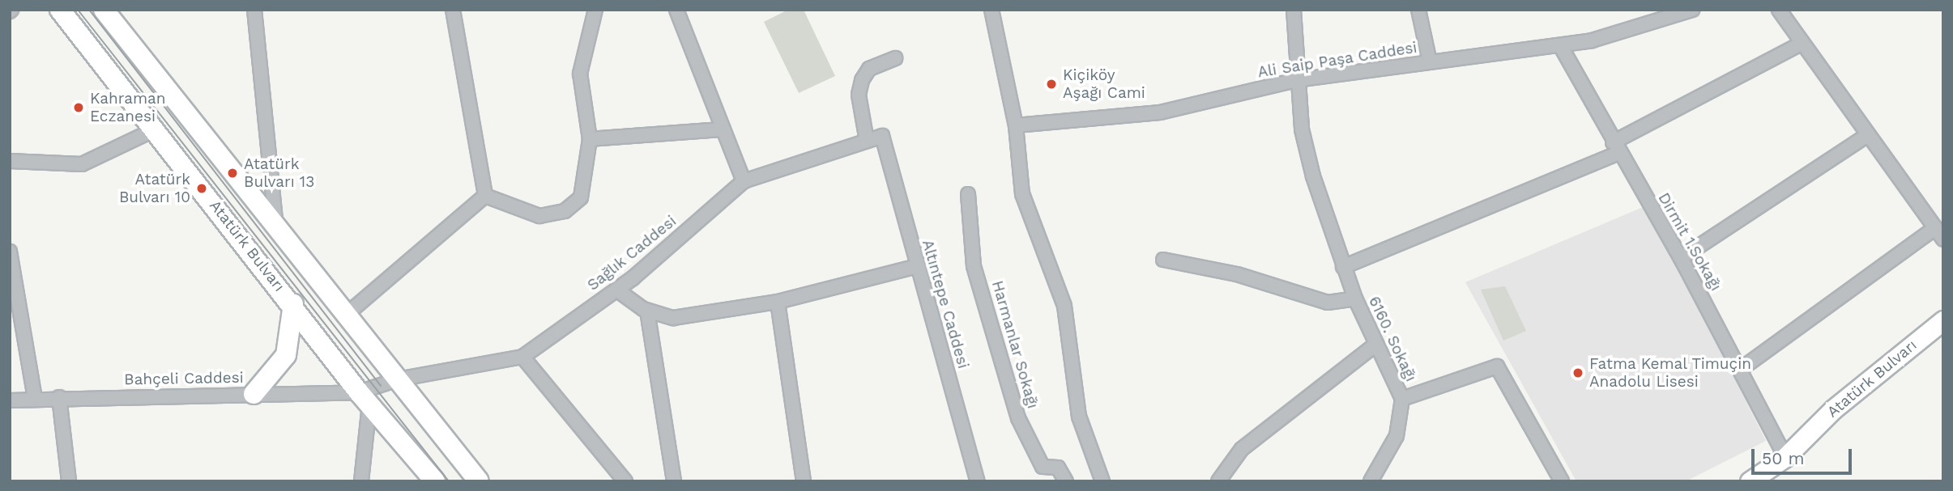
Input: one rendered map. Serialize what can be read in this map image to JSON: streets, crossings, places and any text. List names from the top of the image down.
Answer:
{
  "streets": {
    "main road": ["Atatürk Bulvarı"],
    "street": [
      "Ali Saip Paşa Caddesi",
      "Dirmit 1.Sokağı",
      "Sağlık Caddesi",
      "Altıntepe Caddesi",
      "6160. Sokağı",
      "Harmanlar Sokağı",
      "Bahçeli Caddesi"
    ]
  },
  "crossings": [
    ["Ali Saip Paşa Caddesi", "Dirmit 1.Sokağı"],
    ["Ali Saip Paşa Caddesi", "6160. Sokağı"],
    ["Dirmit 1.Sokağı", "Atatürk Bulvarı"],
    ["Atatürk Bulvarı", "Sağlık Caddesi"],
    ["Atatürk Bulvarı", "Bahçeli Caddesi"],
    ["Sağlık Caddesi", "Bahçeli Caddesi"]
  ],
  "places": [
    "Kiçiköy Aşağı Cami",
    "Kahraman Eczanesi",
    "Atatürk Bulvarı 13",
    "Atatürk Bulvarı 10",
    "Fatma Kemal Timuçin Anadolu Lisesi"
  ],
  "scale_bar": "50 m"
}
